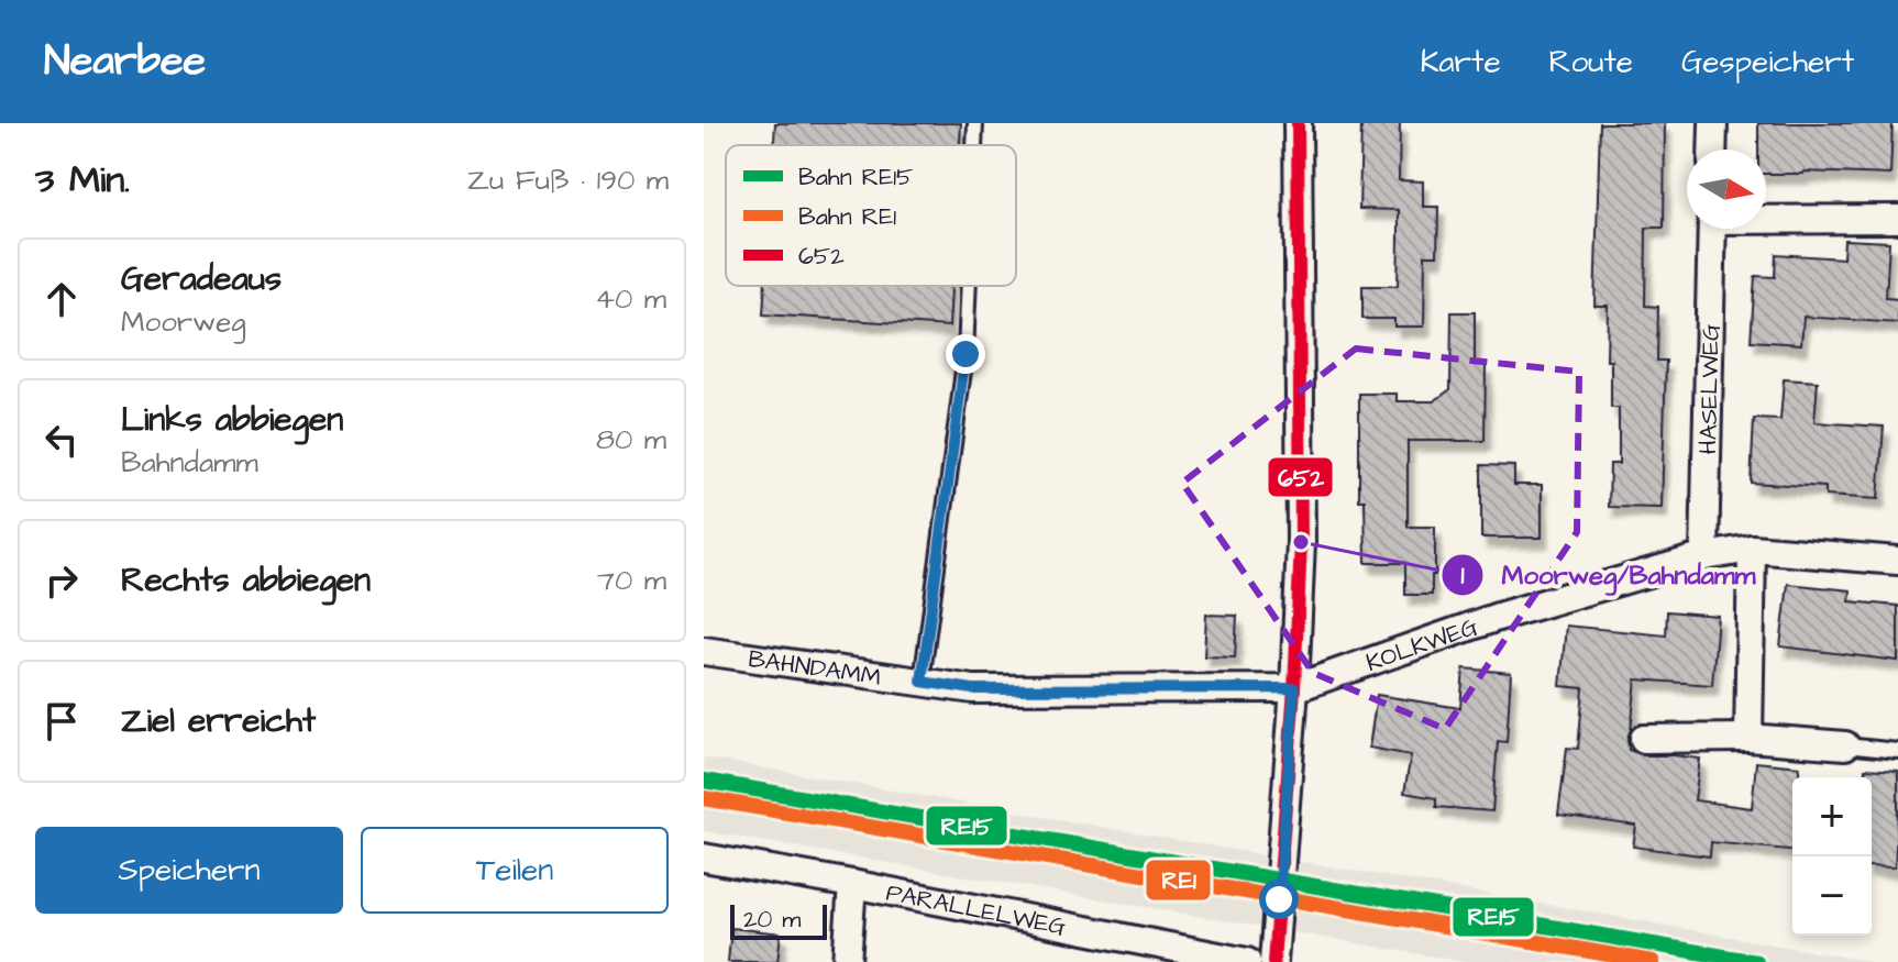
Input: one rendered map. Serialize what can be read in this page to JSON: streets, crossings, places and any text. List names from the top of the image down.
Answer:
{
  "streets": {
    "street": [
      "HASELWEG",
      "KOLKWEG",
      "BAHNDAMM",
      "PARALLELWEG"
    ]
  },
  "crossings": [
    ["HASELWEG", "KOLKWEG"],
    ["KOLKWEG", "BAHNDAMM"]
  ],
  "places": ["Moorweg/Bahndamm"],
  "lines": ["transit line 652", "rail line RE15", "rail line RE1"],
  "legend": ["Bahn RE15", "Bahn RE1", "652"],
  "scale_bar": "20 m",
  "north": "right",
  "page": {
    "header": "Nearbee",
    "nav": ["Karte", "Route", "Gespeichert"],
    "heading": ["3 Min.", "Zu Fuß · 190 m"],
    "list": [
      ["Geradeaus", "Moorweg", "40 m"],
      ["Links abbiegen", "Bahndamm", "80 m"],
      ["Rechts abbiegen", "70 m"],
      "Ziel erreicht"
    ],
    "map_buttons": ["+", "−"],
    "buttons": ["Speichern", "Teilen"],
    "scale": "20 m"
  }
}
